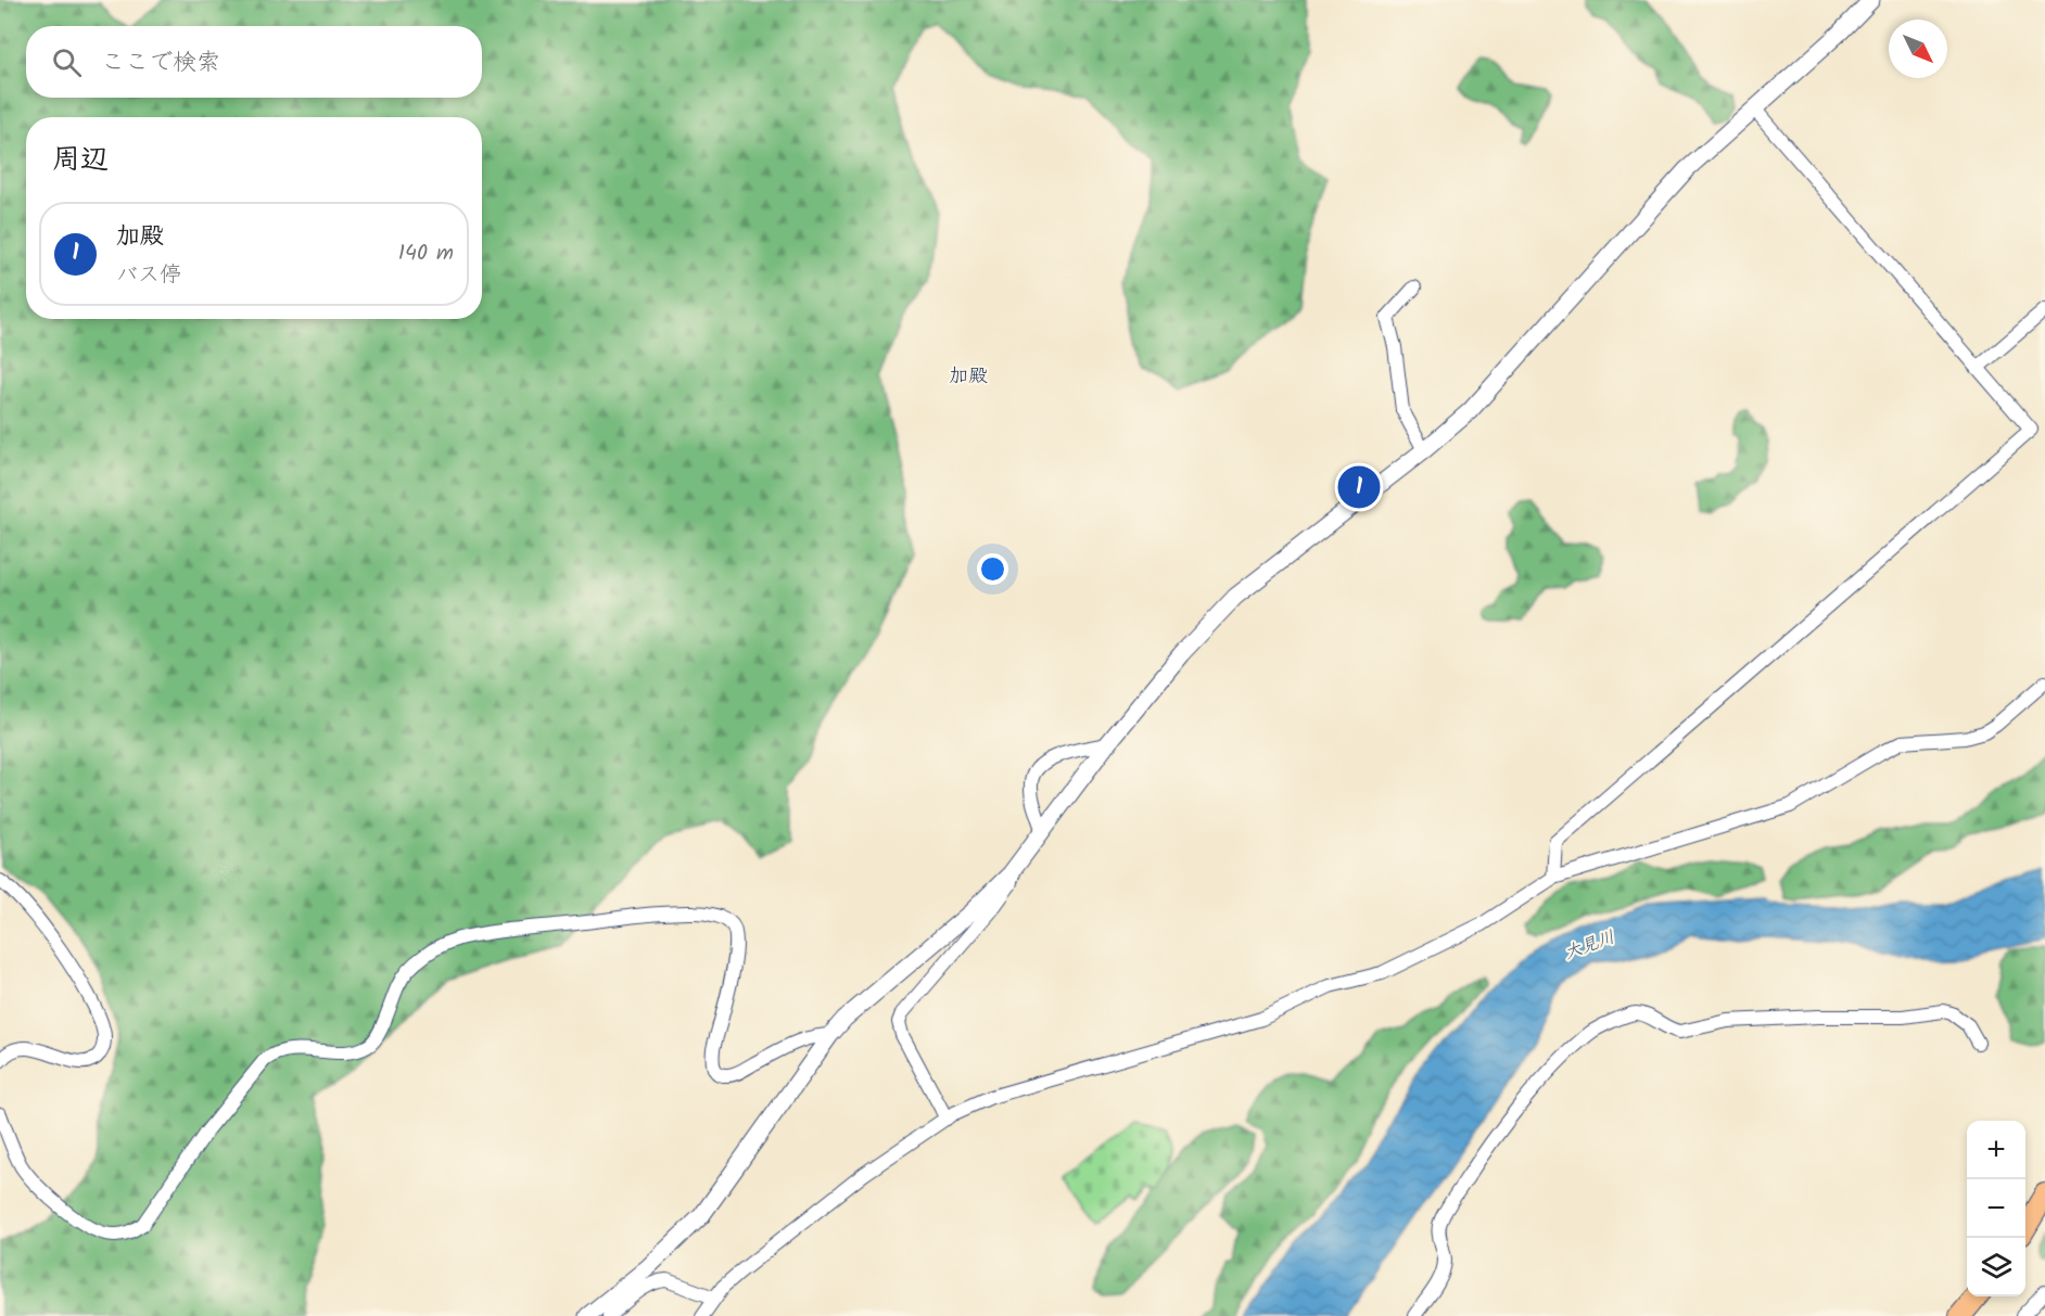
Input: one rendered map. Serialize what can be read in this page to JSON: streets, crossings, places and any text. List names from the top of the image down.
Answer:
{
  "districts": ["加殿"],
  "water": ["大見川"],
  "north": "bottom right",
  "page": {
    "search": "ここで検索",
    "heading": "周辺",
    "list": [
      {
        "mark": "1",
        "name": "加殿",
        "note": "バス停",
        "value": "140 m"
      }
    ],
    "pins": "1",
    "map_buttons": ["+", "−"]
  }
}
